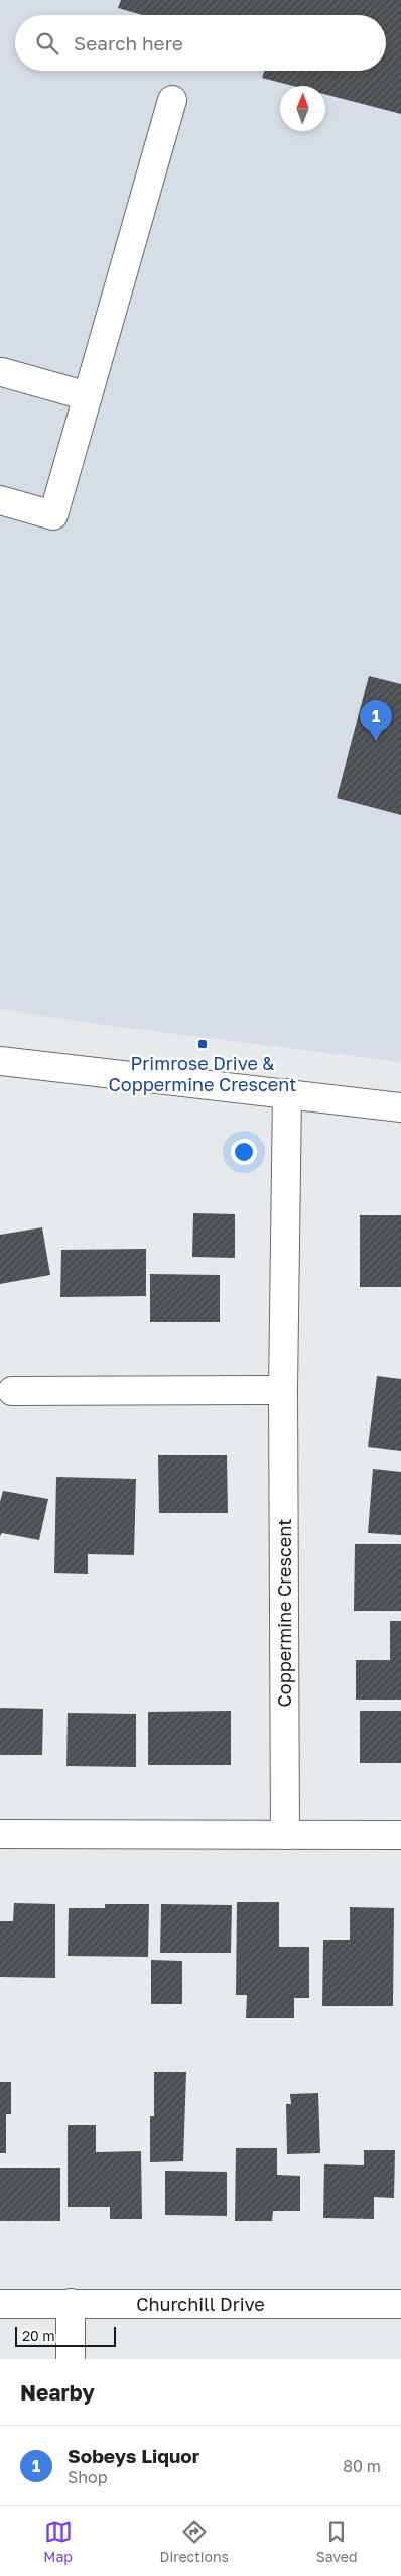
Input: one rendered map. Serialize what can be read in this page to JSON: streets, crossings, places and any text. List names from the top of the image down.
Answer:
{
  "streets": {
    "street": ["Coppermine Crescent", "Churchill Drive"]
  },
  "places": {
    "transit": ["Primrose Drive & Coppermine Crescent"]
  },
  "scale_bar": "20 m",
  "north": "top",
  "page": {
    "search": "Search here",
    "pins": "1",
    "scale": "20 m",
    "heading": "Nearby",
    "list": [
      {
        "mark": "1",
        "name": "Sobeys Liquor",
        "note": "Shop",
        "value": "80 m"
      }
    ],
    "nav": ["Map", "Directions", "Saved"]
  }
}
